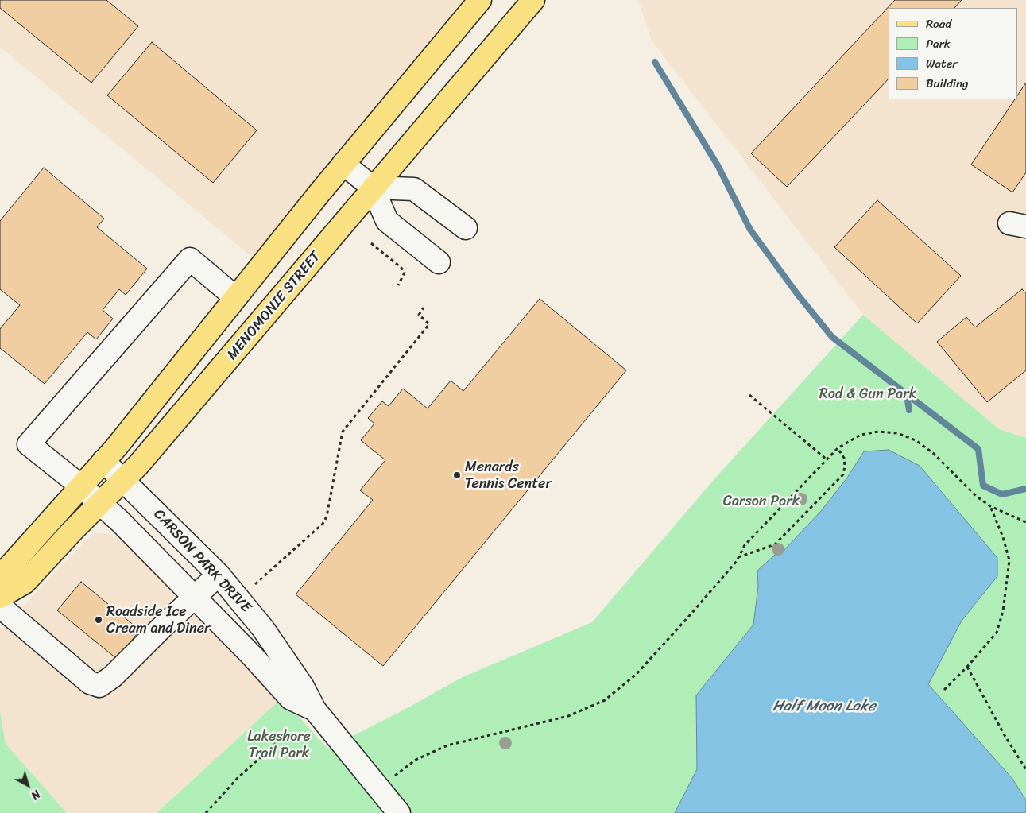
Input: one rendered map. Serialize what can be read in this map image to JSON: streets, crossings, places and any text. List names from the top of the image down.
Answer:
{
  "streets": {
    "main road": ["MENOMONIE STREET"],
    "street": ["CARSON PARK DRIVE"]
  },
  "crossings": [
    ["MENOMONIE STREET", "CARSON PARK DRIVE"]
  ],
  "water": ["Half Moon Lake"],
  "parks": ["Rod & Gun Park", "Carson Park", "Lakeshore Trail Park"],
  "places": ["Menards Tennis Center", "Roadside Ice Cream and Diner"],
  "legend": [
    "Road",
    "Park",
    "Water",
    "Building"
  ],
  "north": "bottom right"
}
